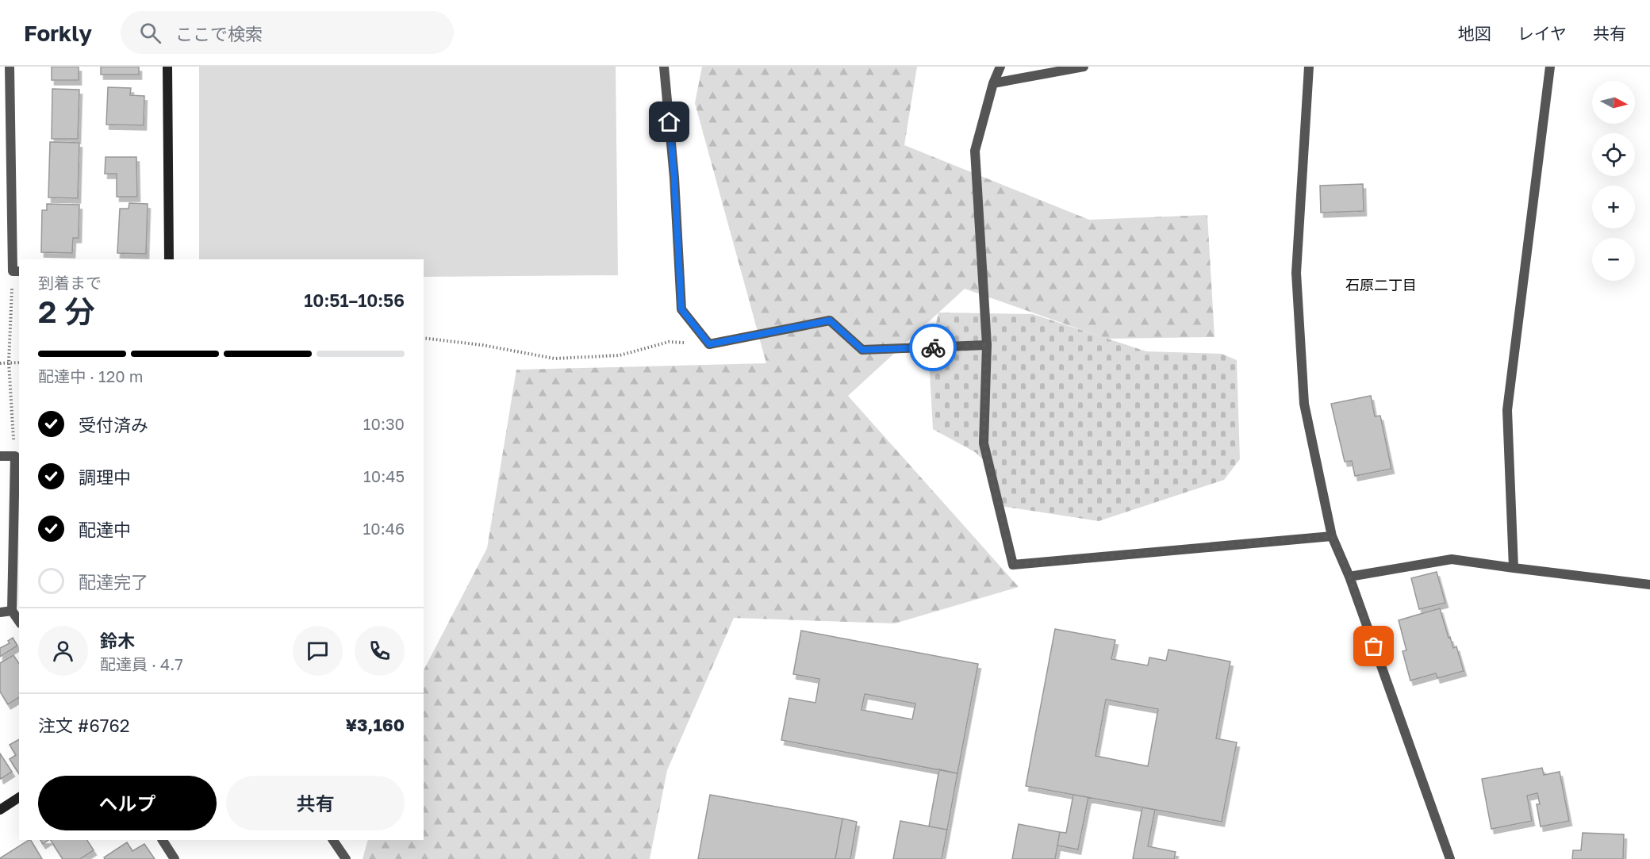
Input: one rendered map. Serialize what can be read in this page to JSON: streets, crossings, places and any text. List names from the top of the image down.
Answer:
{
  "districts": ["石原二丁目"],
  "north": "right",
  "page": {
    "header": "Forkly",
    "search": "ここで検索",
    "nav": ["地図", "レイヤ", "共有"],
    "map_buttons": ["+", "−"],
    "heading": ["2 分", "到着まで", "10:51–10:56"],
    "panel": [
      "鈴木",
      "配達員 · 4.7",
      "注文 #6762",
      "¥3,160"
    ],
    "bar": "配達中 · 120 m",
    "list": [
      ["受付済み", "10:30"],
      ["調理中", "10:45"],
      ["配達中", "10:46"],
      "配達完了"
    ],
    "buttons": ["ヘルプ", "共有"]
  }
}
